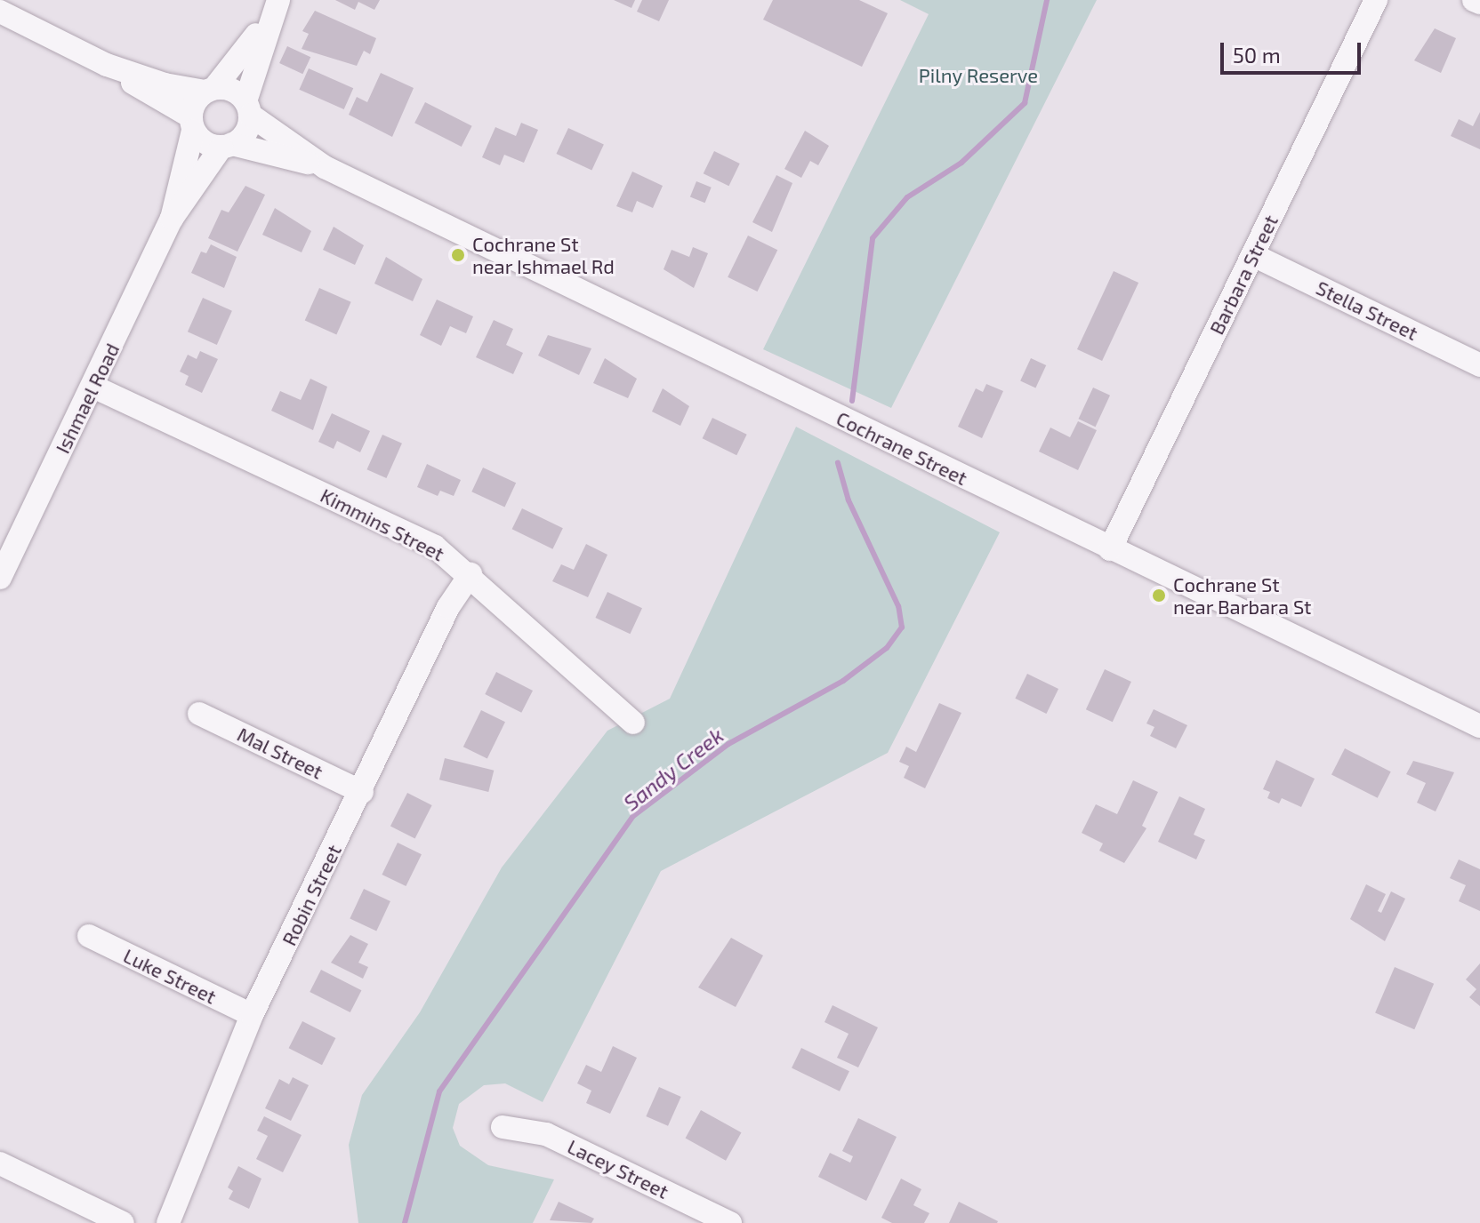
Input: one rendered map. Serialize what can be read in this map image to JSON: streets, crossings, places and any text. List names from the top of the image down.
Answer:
{
  "streets": {
    "street": [
      "Barbara Street",
      "Stella Street",
      "Ishmael Road",
      "Cochrane Street",
      "Kimmins Street",
      "Mal Street",
      "Robin Street",
      "Luke Street",
      "Lacey Street"
    ]
  },
  "crossings": [
    ["Barbara Street", "Stella Street"],
    ["Barbara Street", "Cochrane Street"],
    ["Ishmael Road", "Cochrane Street"],
    ["Ishmael Road", "Kimmins Street"],
    ["Kimmins Street", "Robin Street"],
    ["Mal Street", "Robin Street"],
    ["Robin Street", "Luke Street"]
  ],
  "water": ["Sandy Creek"],
  "parks": ["Pilny Reserve"],
  "places": ["Cochrane St near Ishmael Rd", "Cochrane St near Barbara St"],
  "scale_bar": "50 m"
}
